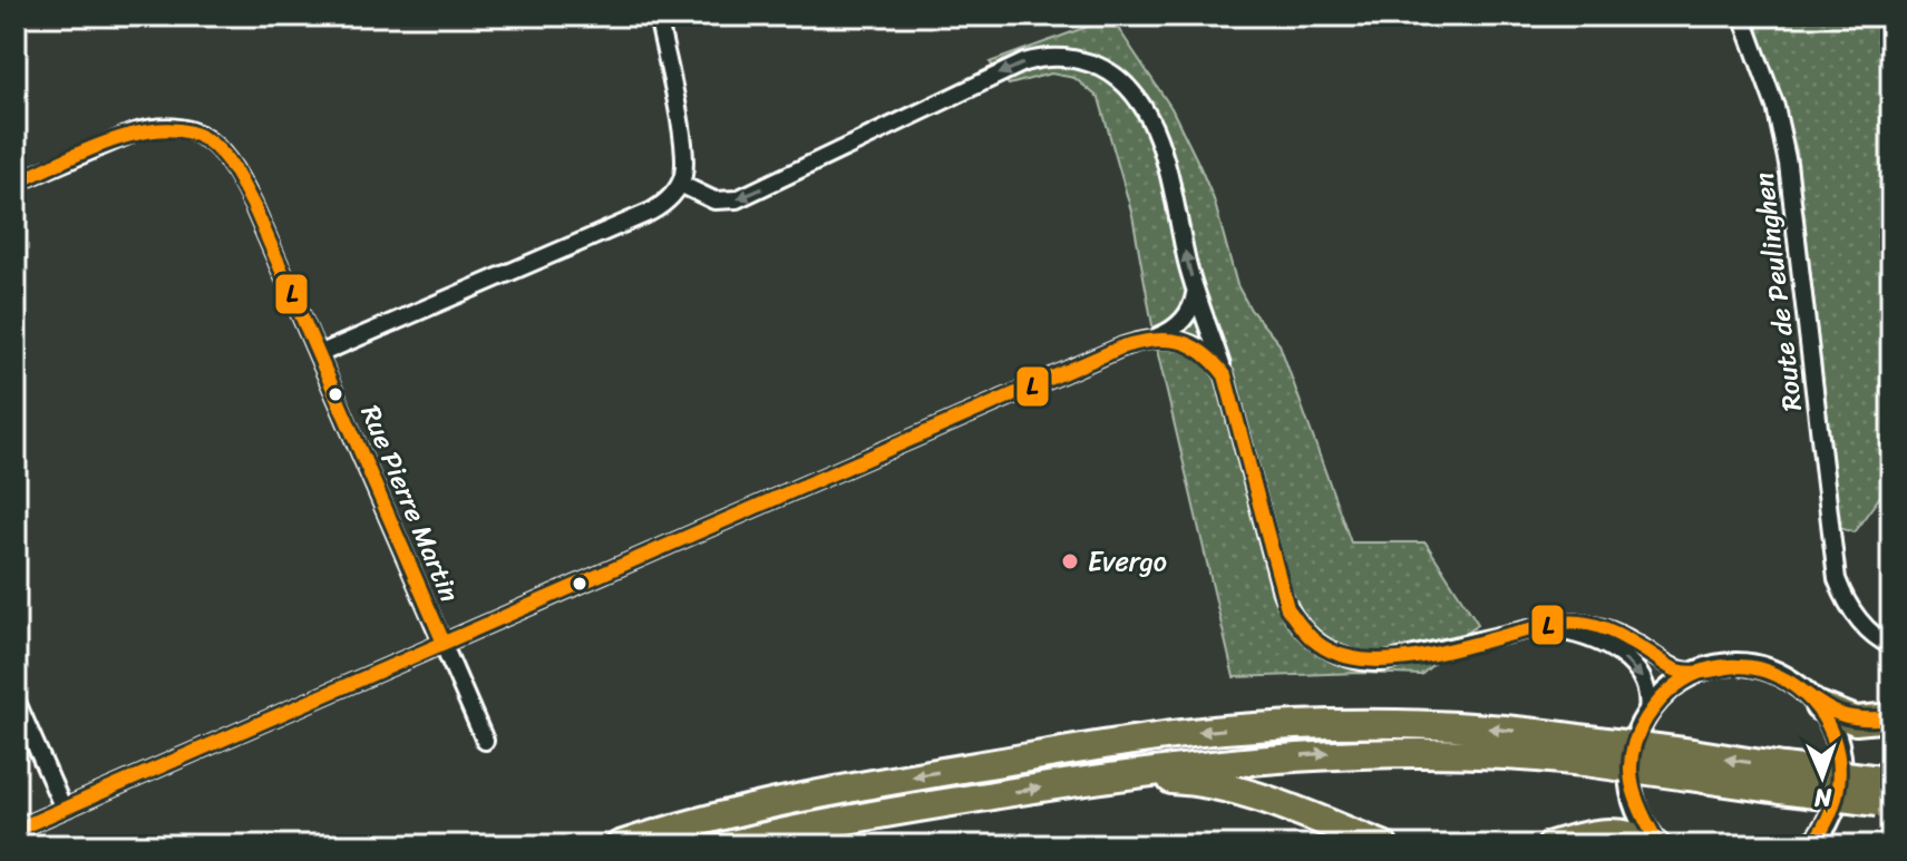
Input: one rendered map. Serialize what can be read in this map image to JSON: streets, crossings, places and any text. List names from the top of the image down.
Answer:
{
  "streets": {
    "street": ["Route de Peulinghen", "Rue Pierre Martin"]
  },
  "places": ["Evergo"],
  "lines": ["transit line L"],
  "north": "bottom"
}
